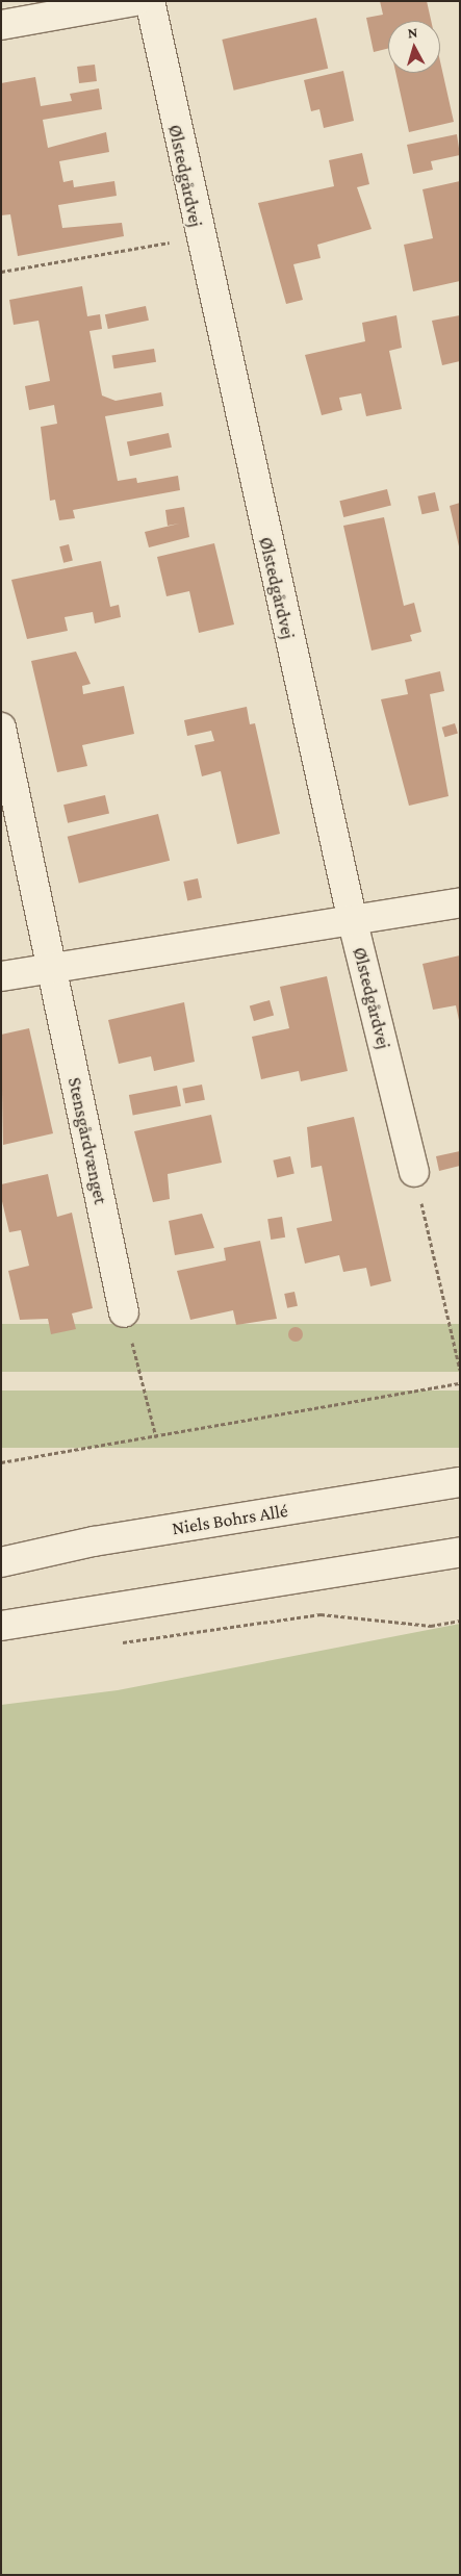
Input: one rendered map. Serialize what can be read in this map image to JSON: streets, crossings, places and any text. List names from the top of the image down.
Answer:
{
  "streets": {
    "street": ["Ølstedgårdvej", "Stensgårdvænget", "Niels Bohrs Allé"]
  },
  "north": "top"
}
